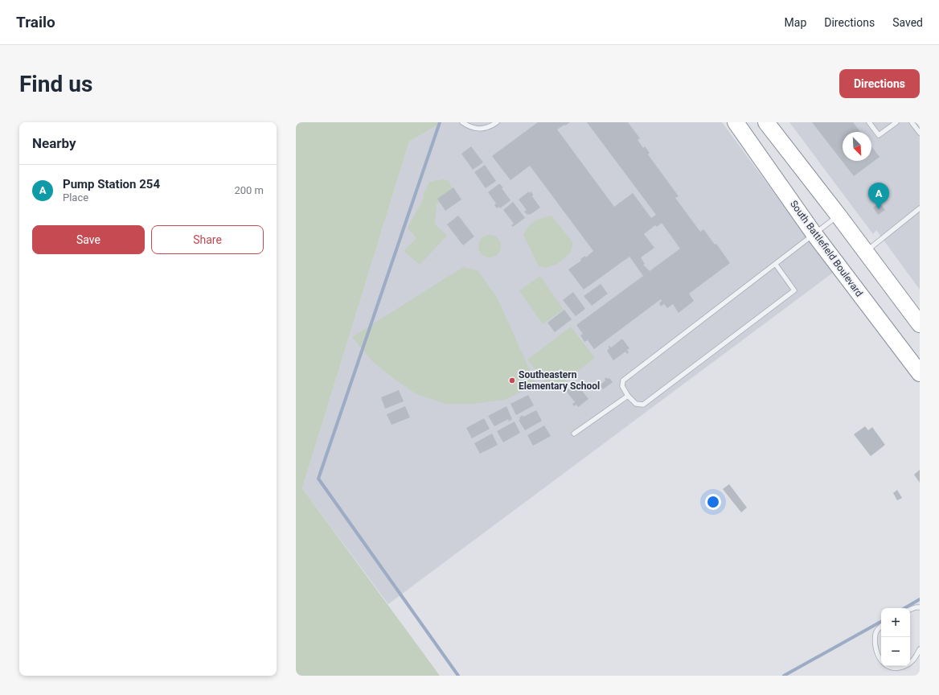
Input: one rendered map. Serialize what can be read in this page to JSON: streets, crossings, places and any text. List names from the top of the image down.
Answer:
{
  "streets": {
    "highway": ["South Battlefield Boulevard"]
  },
  "places": ["Southeastern Elementary School"],
  "north": "bottom right",
  "page": {
    "header": "Trailo",
    "nav": ["Map", "Directions", "Saved"],
    "buttons": [
      "Directions",
      ["Save", "Share"]
    ],
    "title": "Find us",
    "heading": "Nearby",
    "list": [
      {
        "mark": "A",
        "name": "Pump Station 254",
        "note": "Place",
        "value": "200 m"
      }
    ],
    "pins": "A",
    "map_buttons": ["+", "−"]
  }
}
